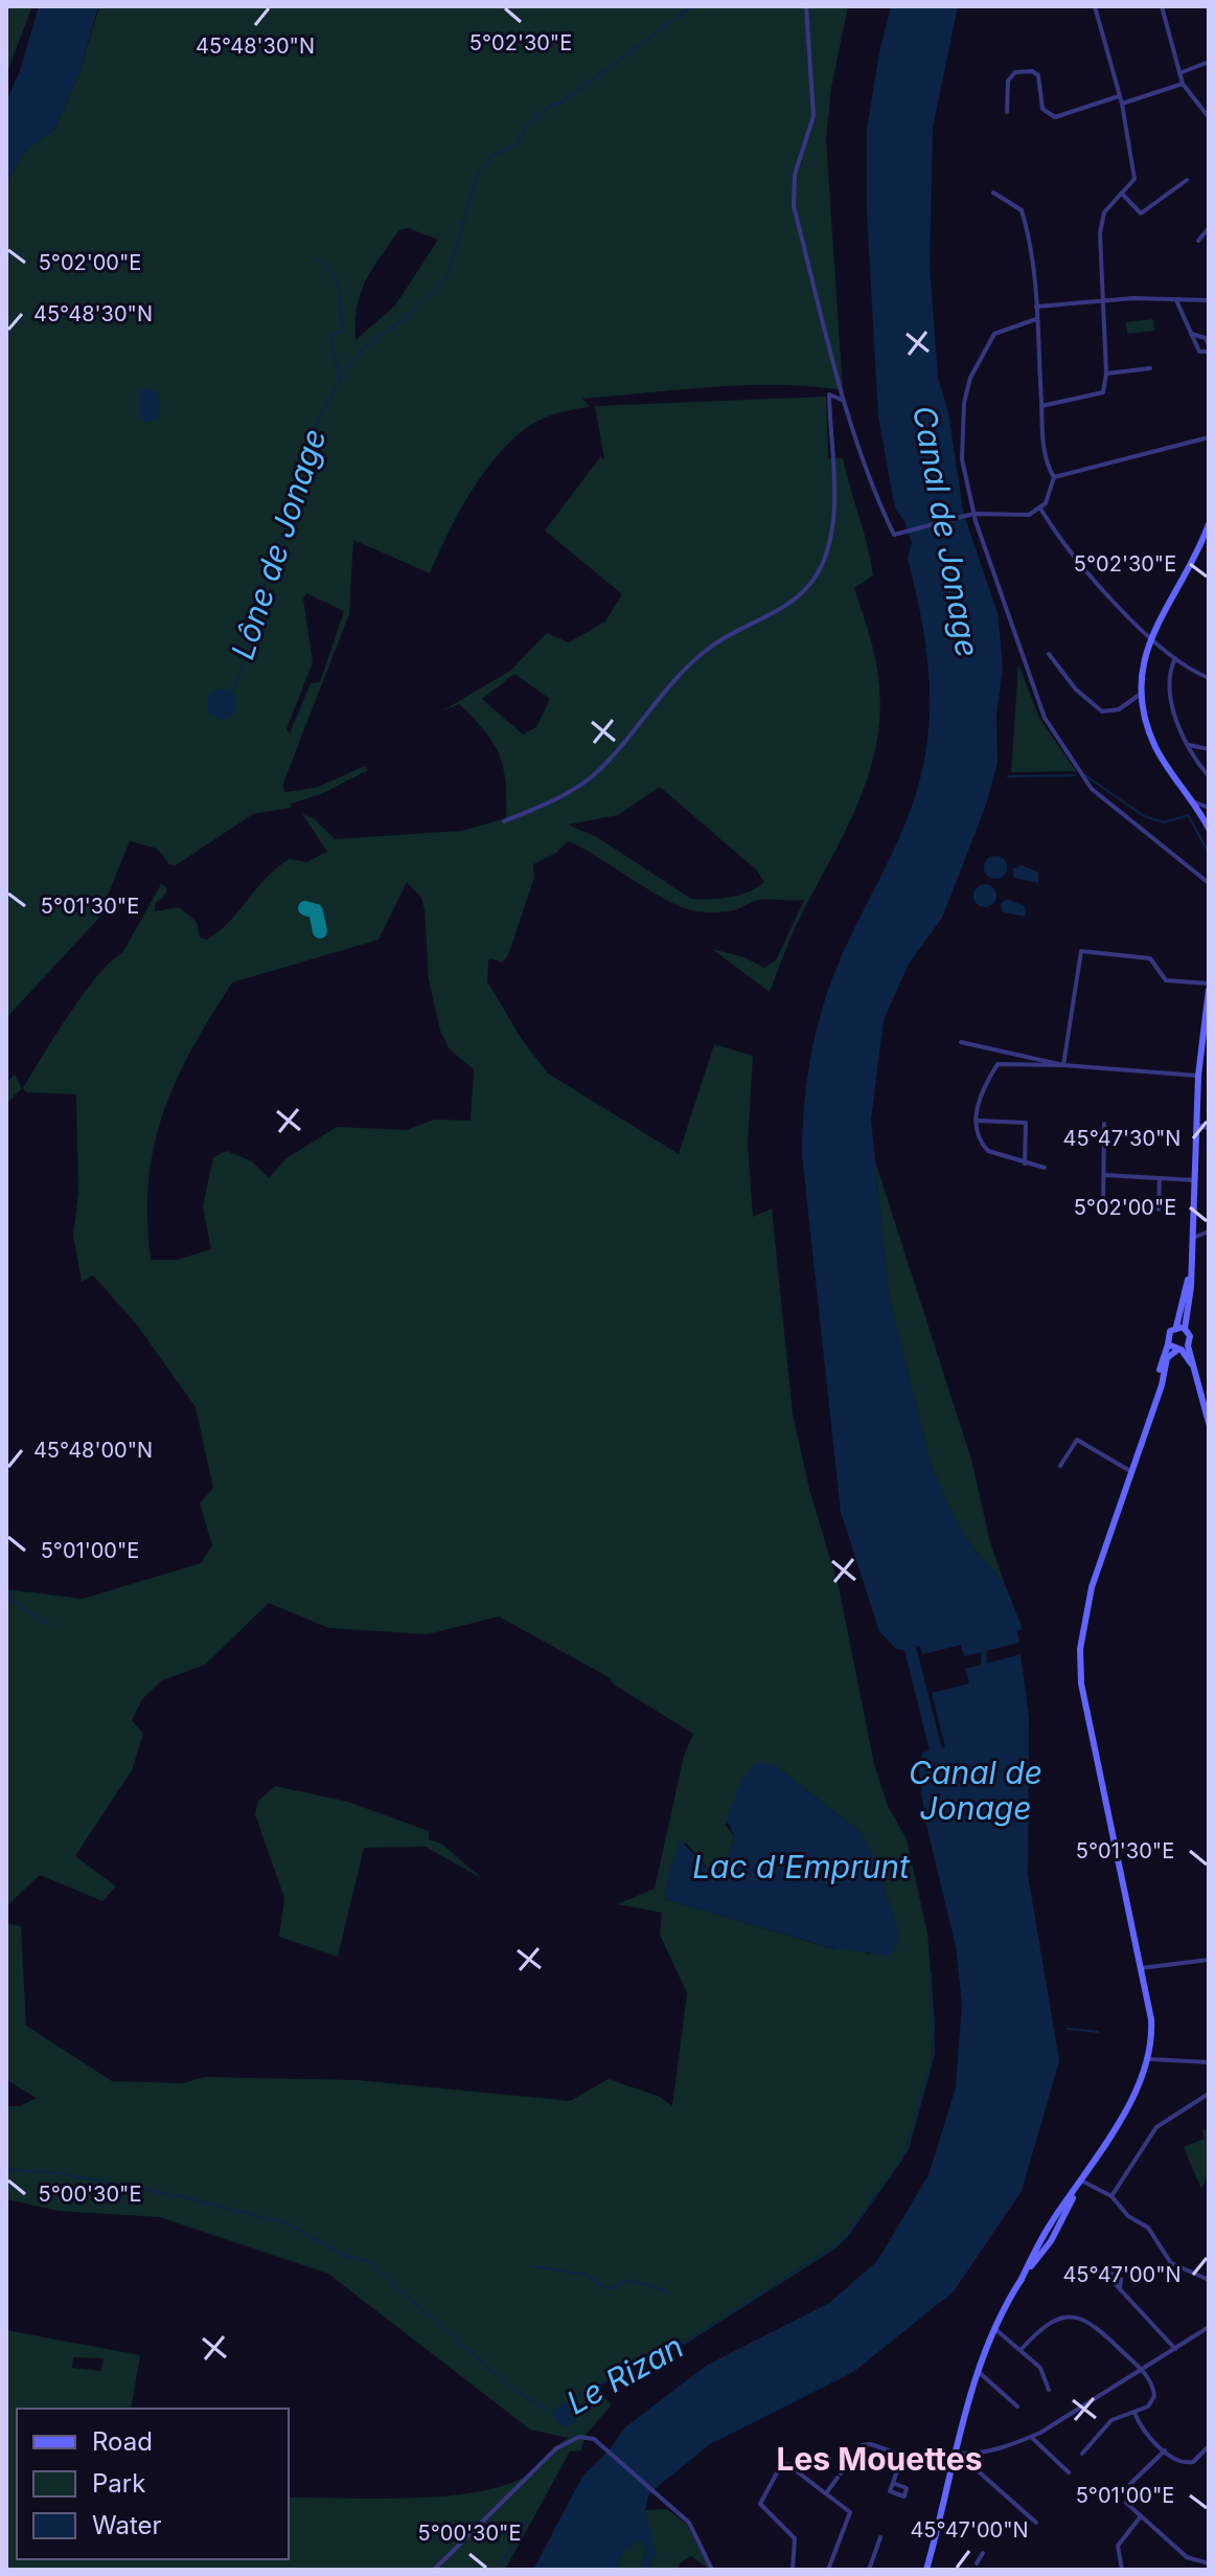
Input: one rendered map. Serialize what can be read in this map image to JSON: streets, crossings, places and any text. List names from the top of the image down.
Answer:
{
  "districts": ["Les Mouettes"],
  "water": [
    "Canal de Jonage",
    "Lône de Jonage",
    "Lac d'Emprunt",
    "Le Rizan"
  ],
  "legend": ["Road", "Park", "Water"],
  "coordinates": [
    "5°02'30\"E",
    "45°48'30\"N",
    "5°02'00\"E",
    "5°01'30\"E",
    "45°47'30\"N",
    "45°48'00\"N",
    "5°01'00\"E",
    "5°00'30\"E",
    "45°47'00\"N"
  ]
}
